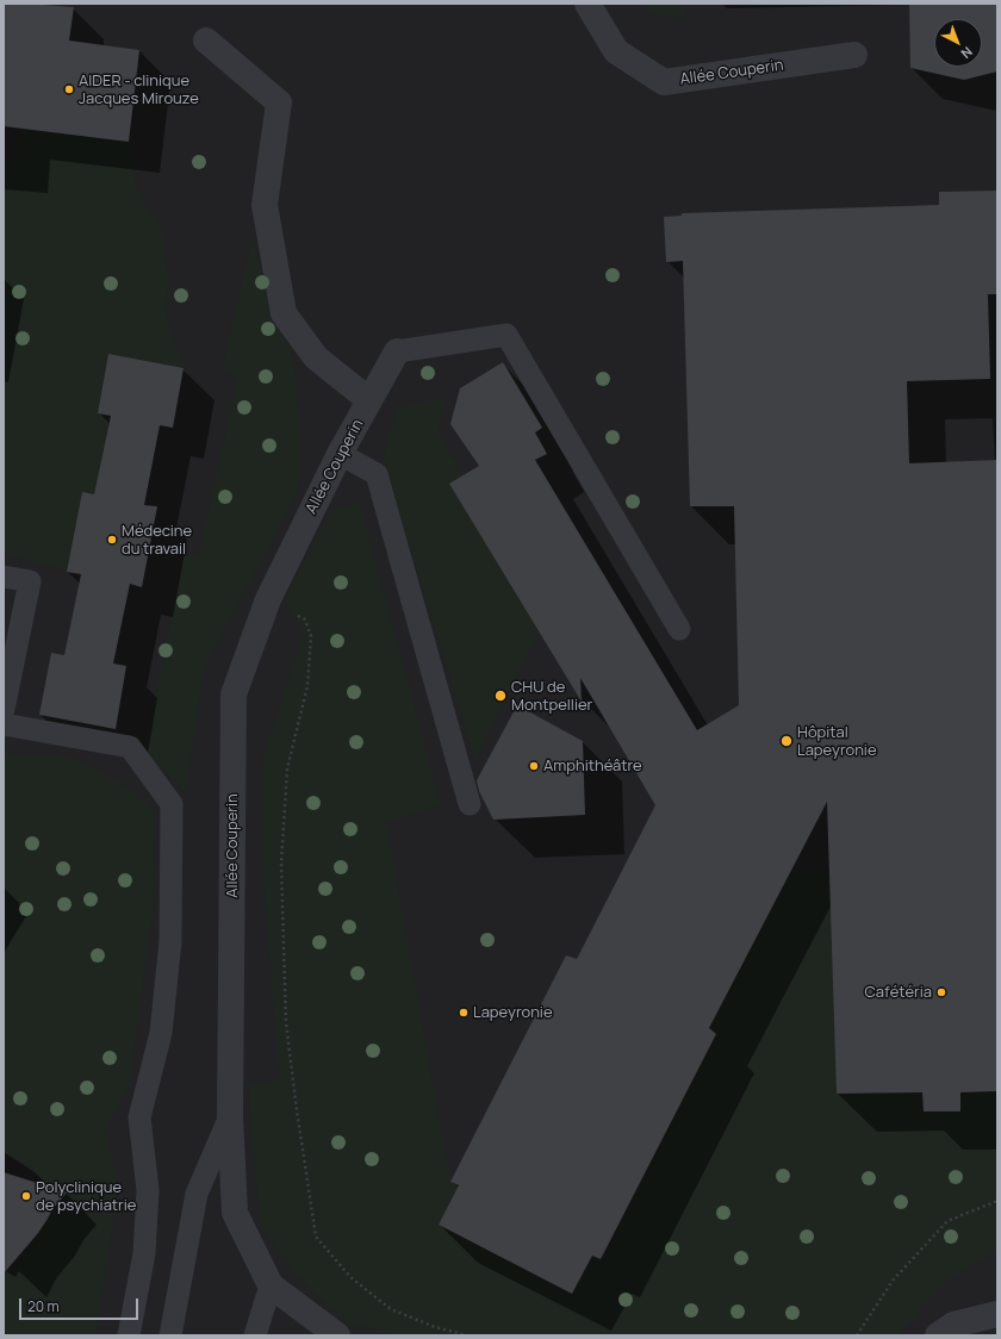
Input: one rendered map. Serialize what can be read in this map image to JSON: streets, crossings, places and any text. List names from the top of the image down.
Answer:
{
  "streets": {
    "street": ["Allée Couperin"]
  },
  "places": [
    "AIDER - clinique Jacques Mirouze",
    "Médecine du travail",
    "CHU de Montpellier",
    "Hôpital Lapeyronie",
    "Amphithéâtre",
    "Cafétéria",
    "Lapeyronie",
    "Polyclinique de psychiatrie"
  ],
  "scale_bar": "20 m",
  "north": "bottom right"
}
